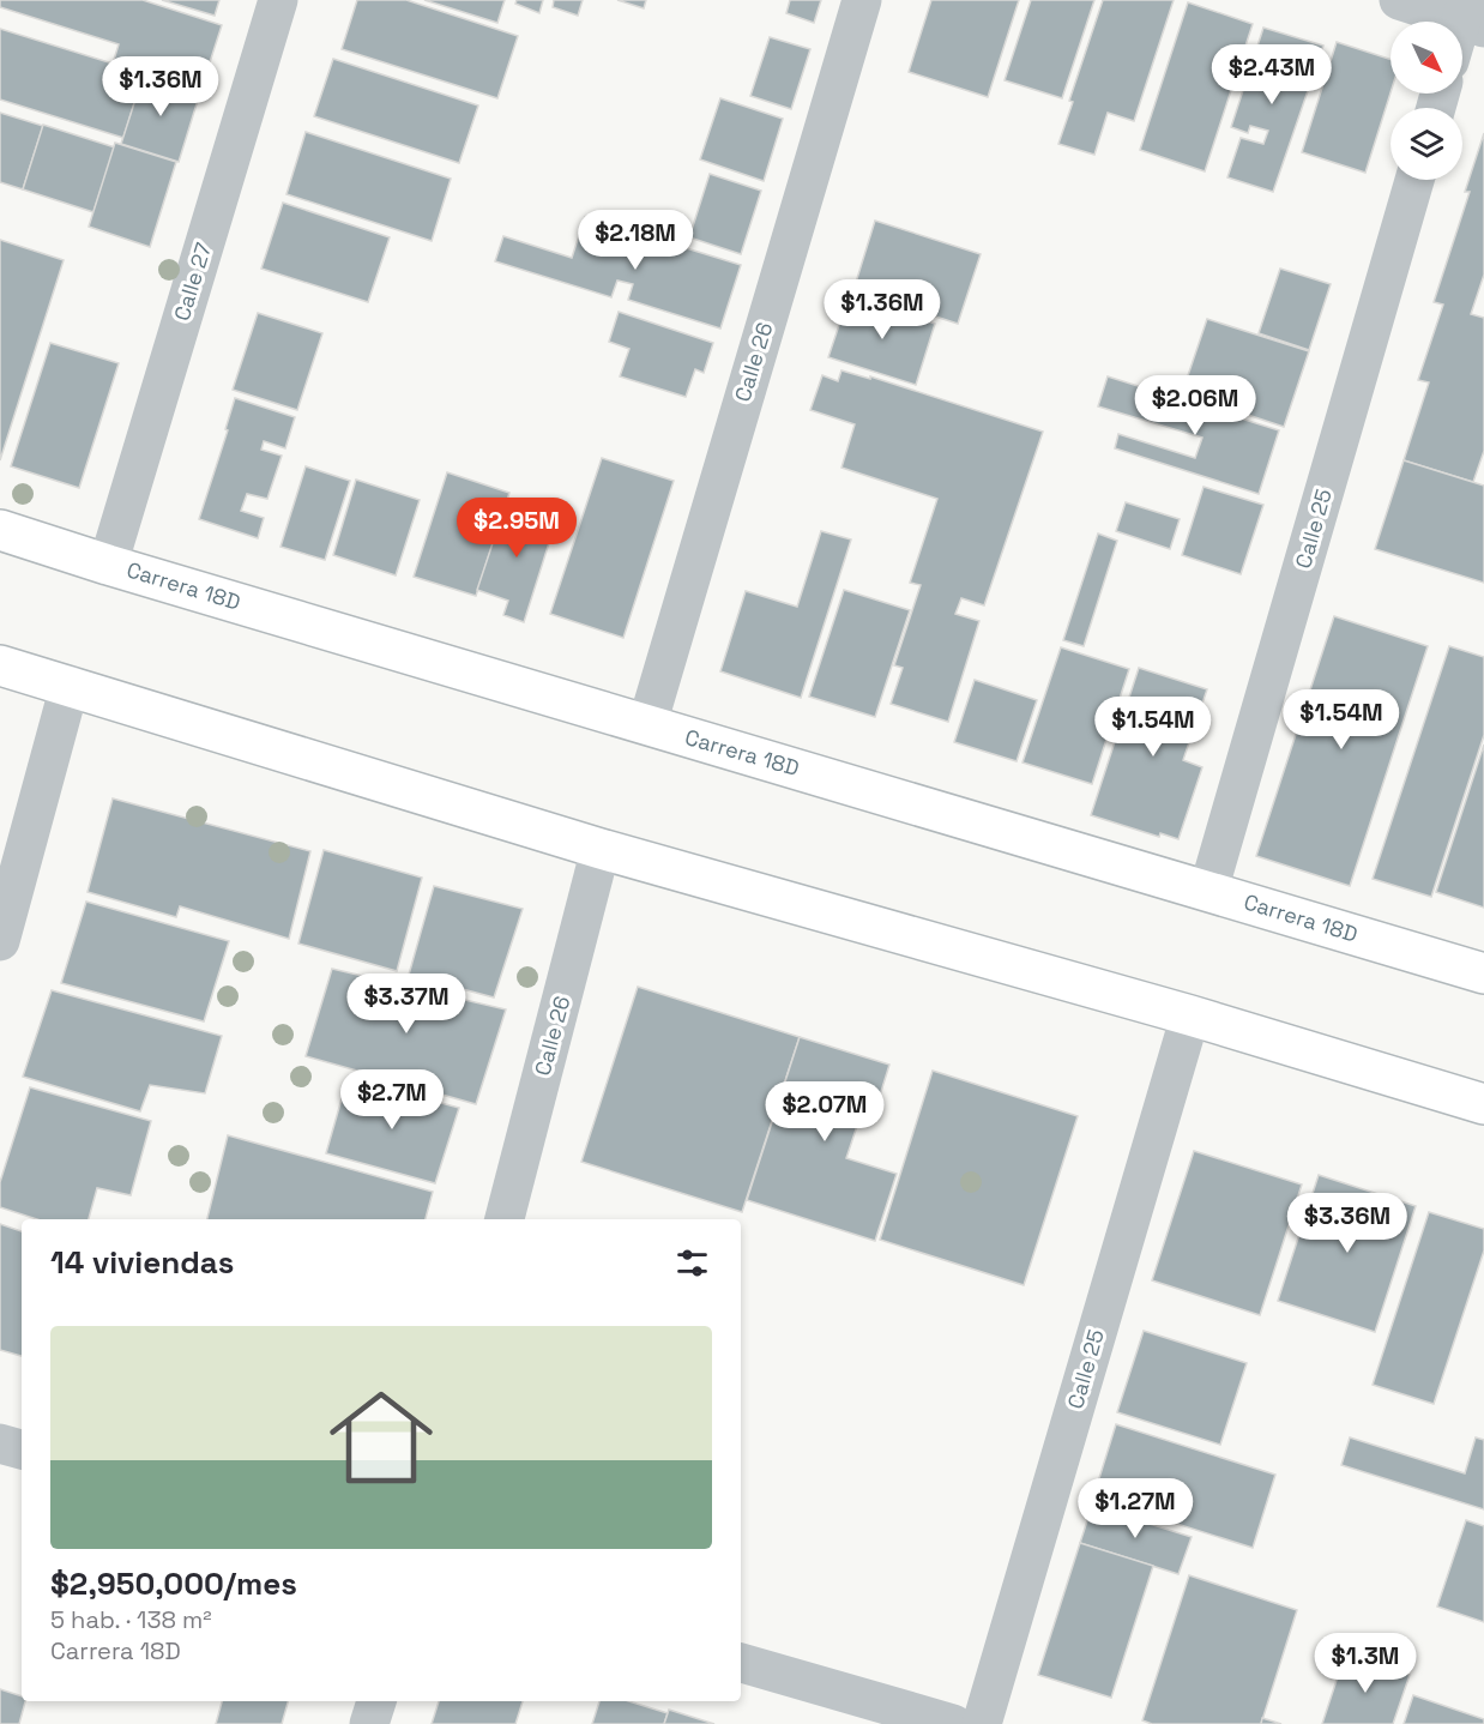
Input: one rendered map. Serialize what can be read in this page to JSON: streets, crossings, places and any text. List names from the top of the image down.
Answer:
{
  "streets": {
    "main road": ["Carrera 18D"],
    "street": ["Calle 27", "Calle 26", "Calle 25"]
  },
  "crossings": [
    ["Calle 27", "Carrera 18D"],
    ["Calle 26", "Carrera 18D"],
    ["Calle 25", "Carrera 18D"]
  ],
  "north": "bottom right",
  "page": {
    "price": [
      "$2.43M",
      "$1.36M",
      "$2.18M",
      "$1.36M",
      "$2.06M",
      "$2.95M",
      "$1.54M",
      "$1.54M",
      "$3.37M",
      "$2.7M",
      "$2.07M",
      "$3.36M",
      "$1.27M",
      "$1.3M"
    ],
    "heading": "14 viviendas",
    "list": [
      {
        "name": "$2,950,000/mes",
        "note": "5 hab. · 138 m² · Carrera 18D"
      }
    ]
  }
}
